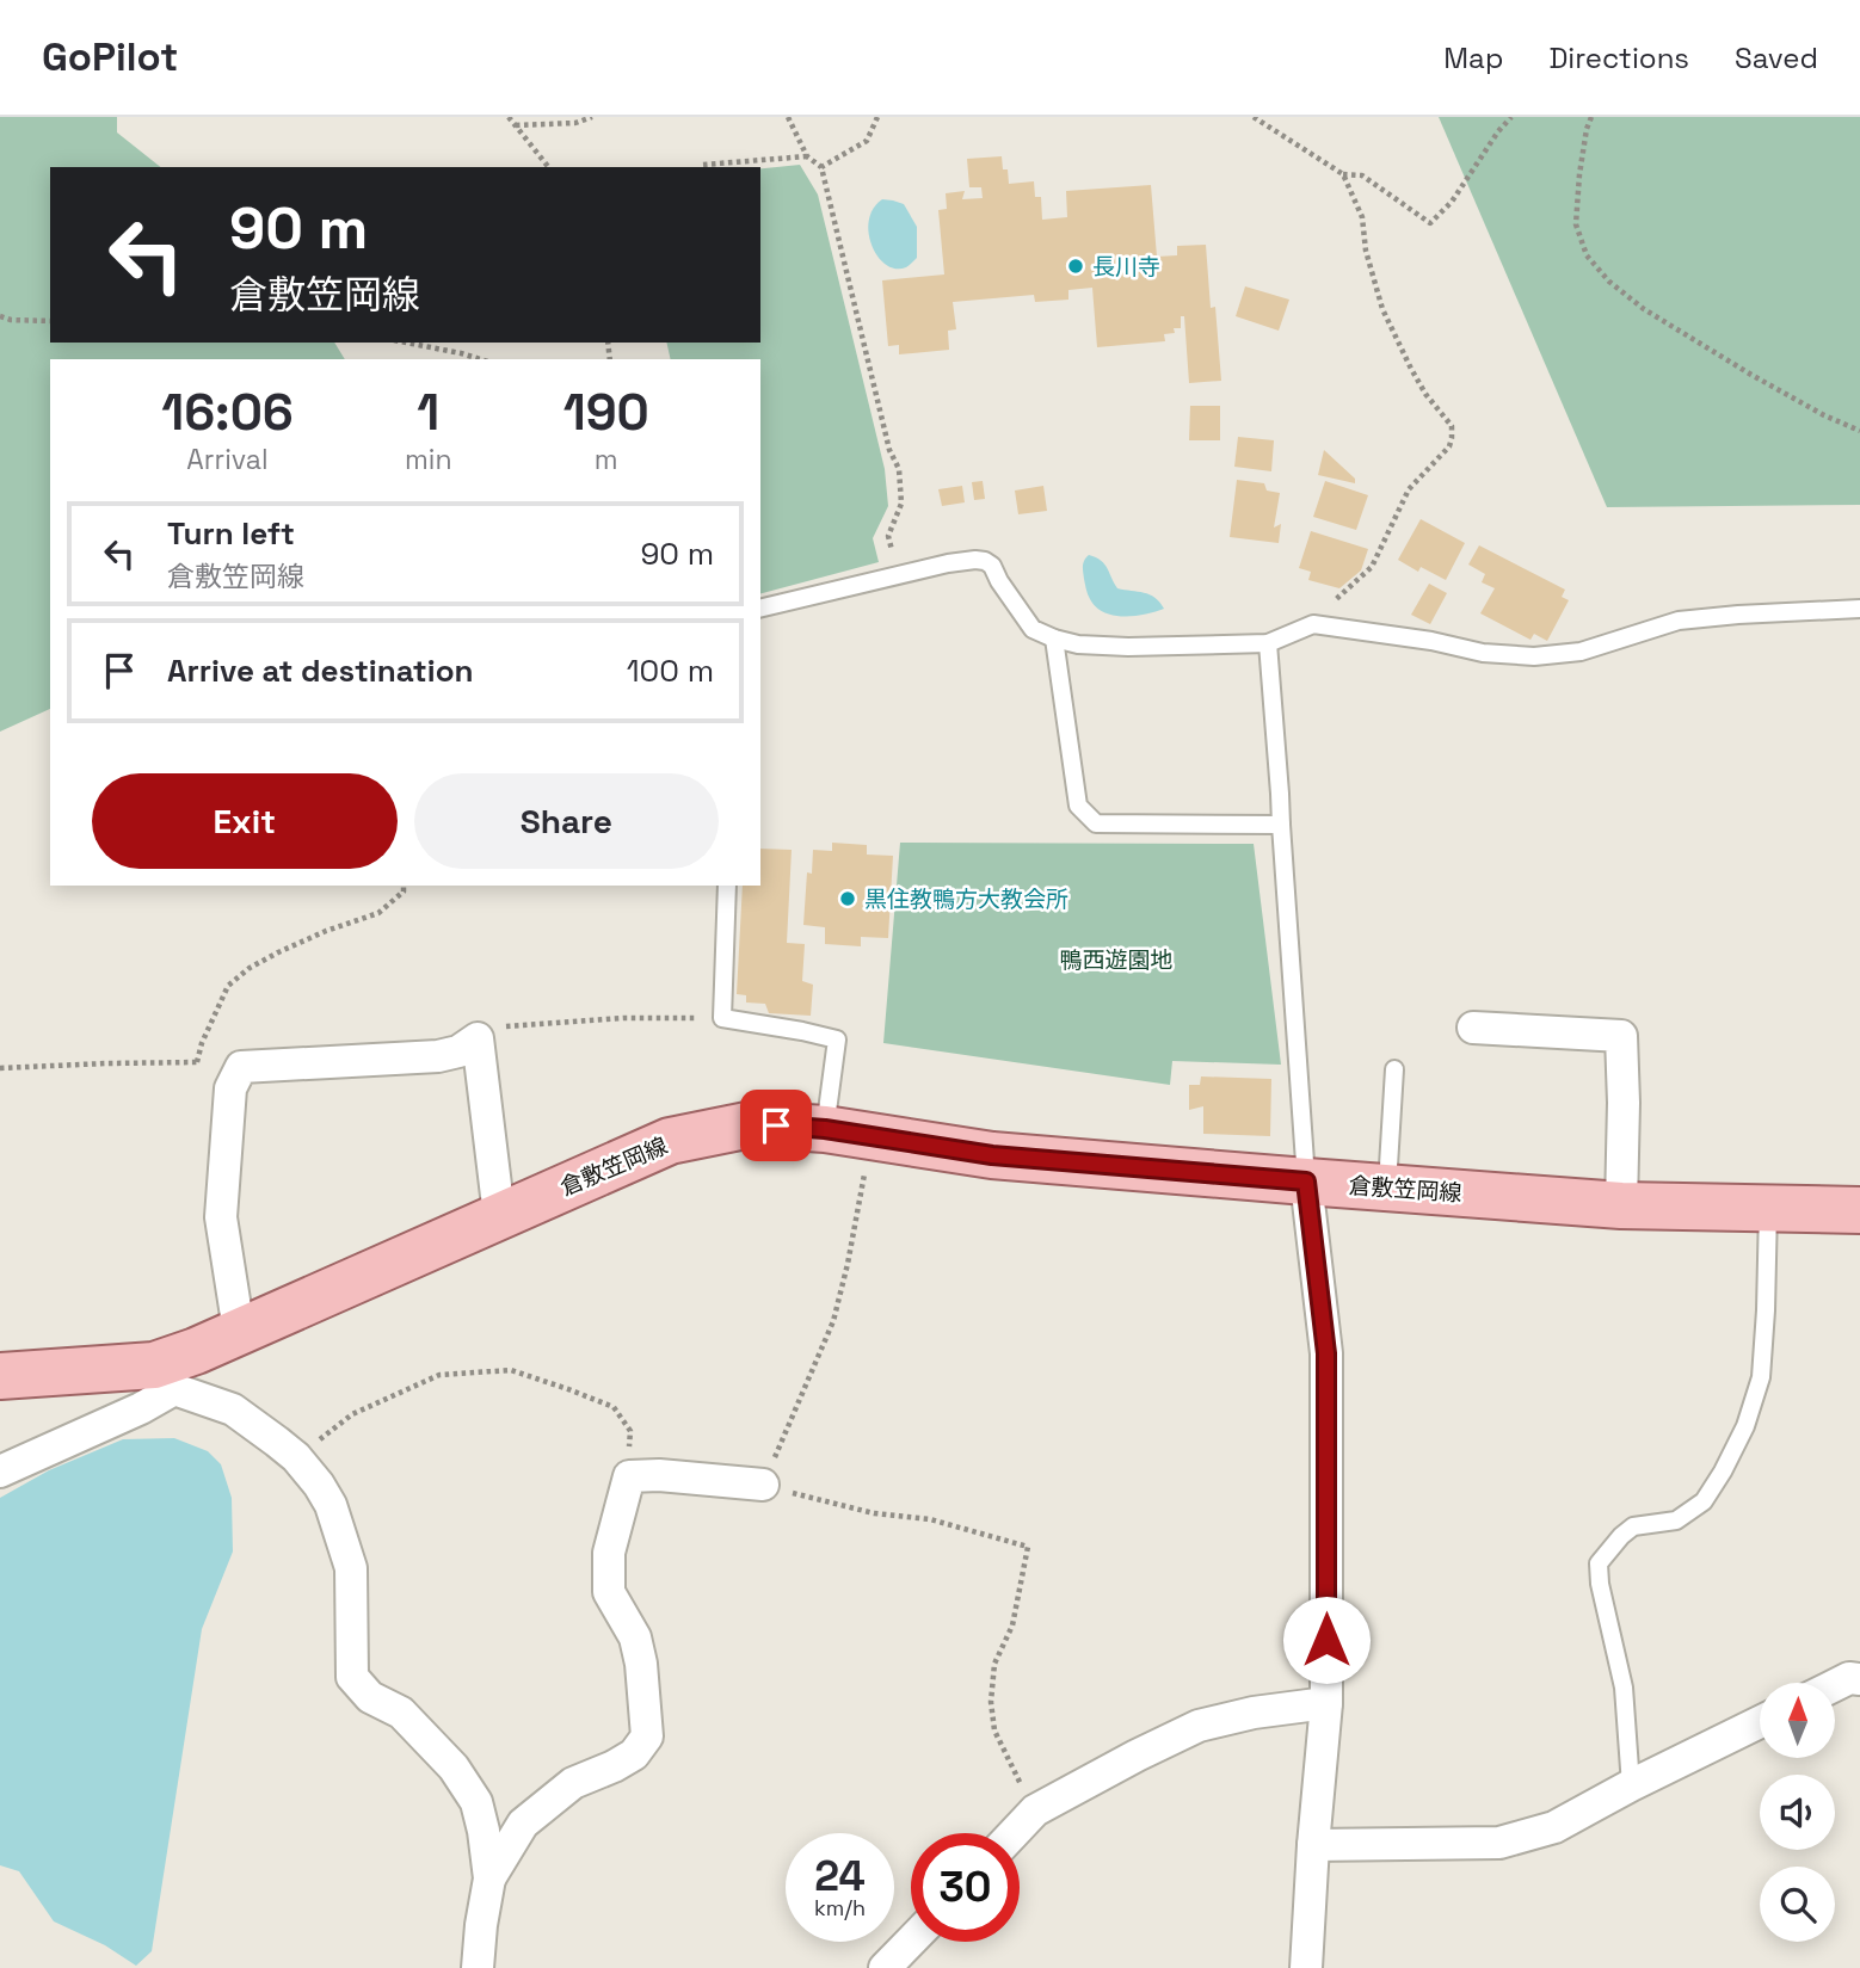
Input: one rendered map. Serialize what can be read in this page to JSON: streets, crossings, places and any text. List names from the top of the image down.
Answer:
{
  "streets": {
    "main road": ["倉敷笠岡線"]
  },
  "parks": ["鴨西遊園地"],
  "places": ["長川寺", "黒住教鴨方大教会所"],
  "north": "top",
  "page": {
    "header": "GoPilot",
    "nav": ["Map", "Directions", "Saved"],
    "turn": ["90 m", "倉敷笠岡線"],
    "eta": [
      "16:06",
      "Arrival",
      "1",
      "min",
      "190",
      "m"
    ],
    "list": [
      {
        "name": "Turn left",
        "note": "倉敷笠岡線",
        "value": "90 m"
      },
      {
        "name": "Arrive at destination",
        "value": "100 m"
      }
    ],
    "buttons": ["Exit", "Share"],
    "speed": "24 km/h",
    "limit": "30"
  }
}
